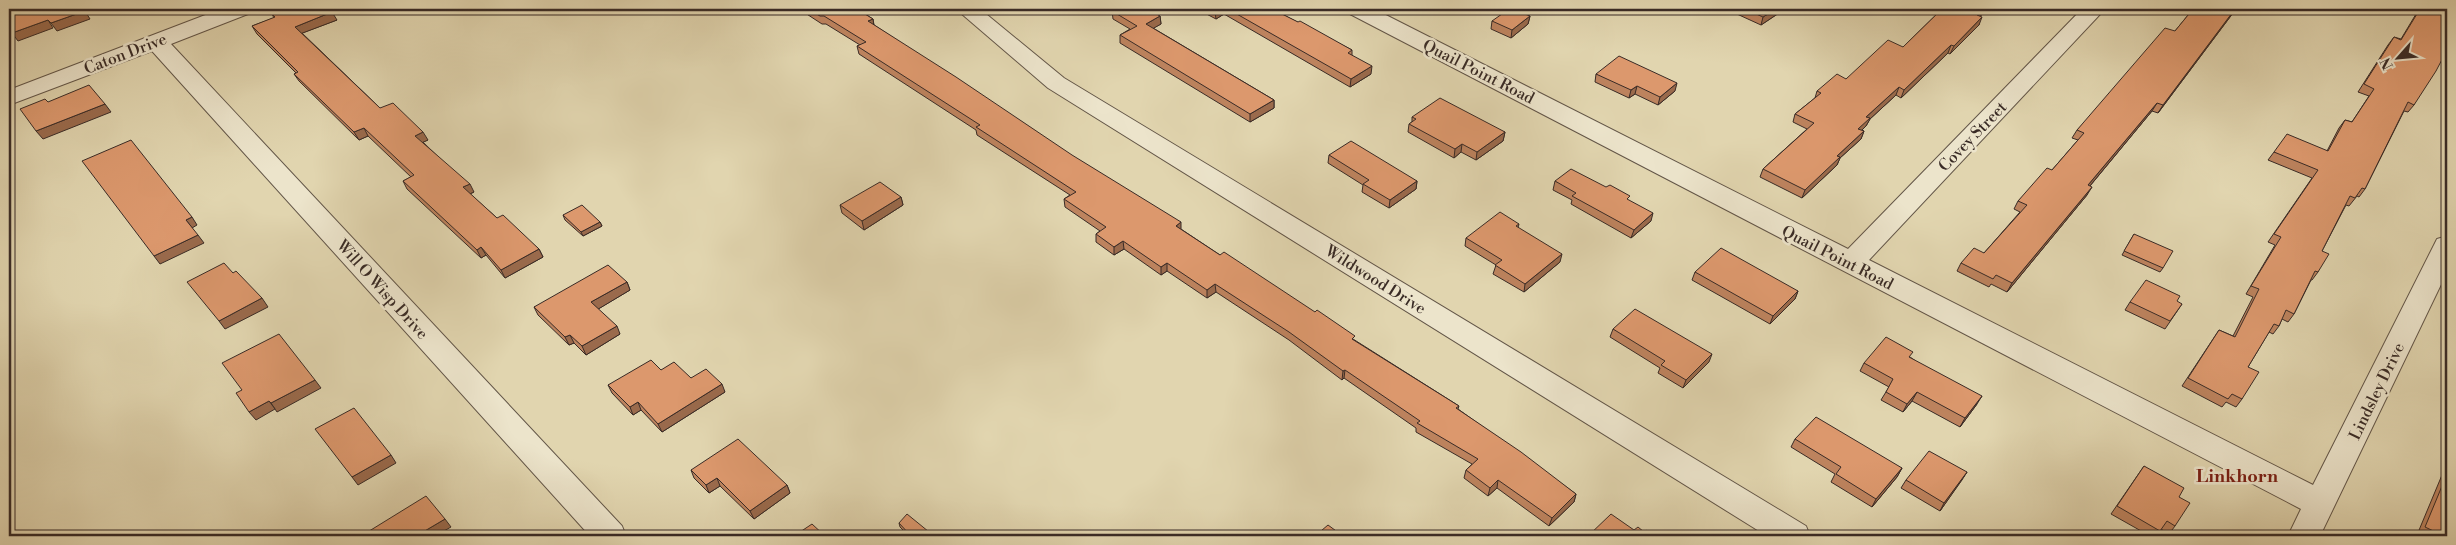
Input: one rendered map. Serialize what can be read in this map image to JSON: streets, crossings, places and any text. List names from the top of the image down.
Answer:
{
  "streets": {
    "street": [
      "Caton Drive",
      "Quail Point Road",
      "Covey Street",
      "Wildwood Drive",
      "Will O Wisp Drive",
      "Lindsley Drive"
    ]
  },
  "crossings": [
    ["Caton Drive", "Will O Wisp Drive"],
    ["Quail Point Road", "Covey Street"],
    ["Quail Point Road", "Lindsley Drive"]
  ],
  "districts": ["Linkhorn"],
  "north": "bottom left"
}
